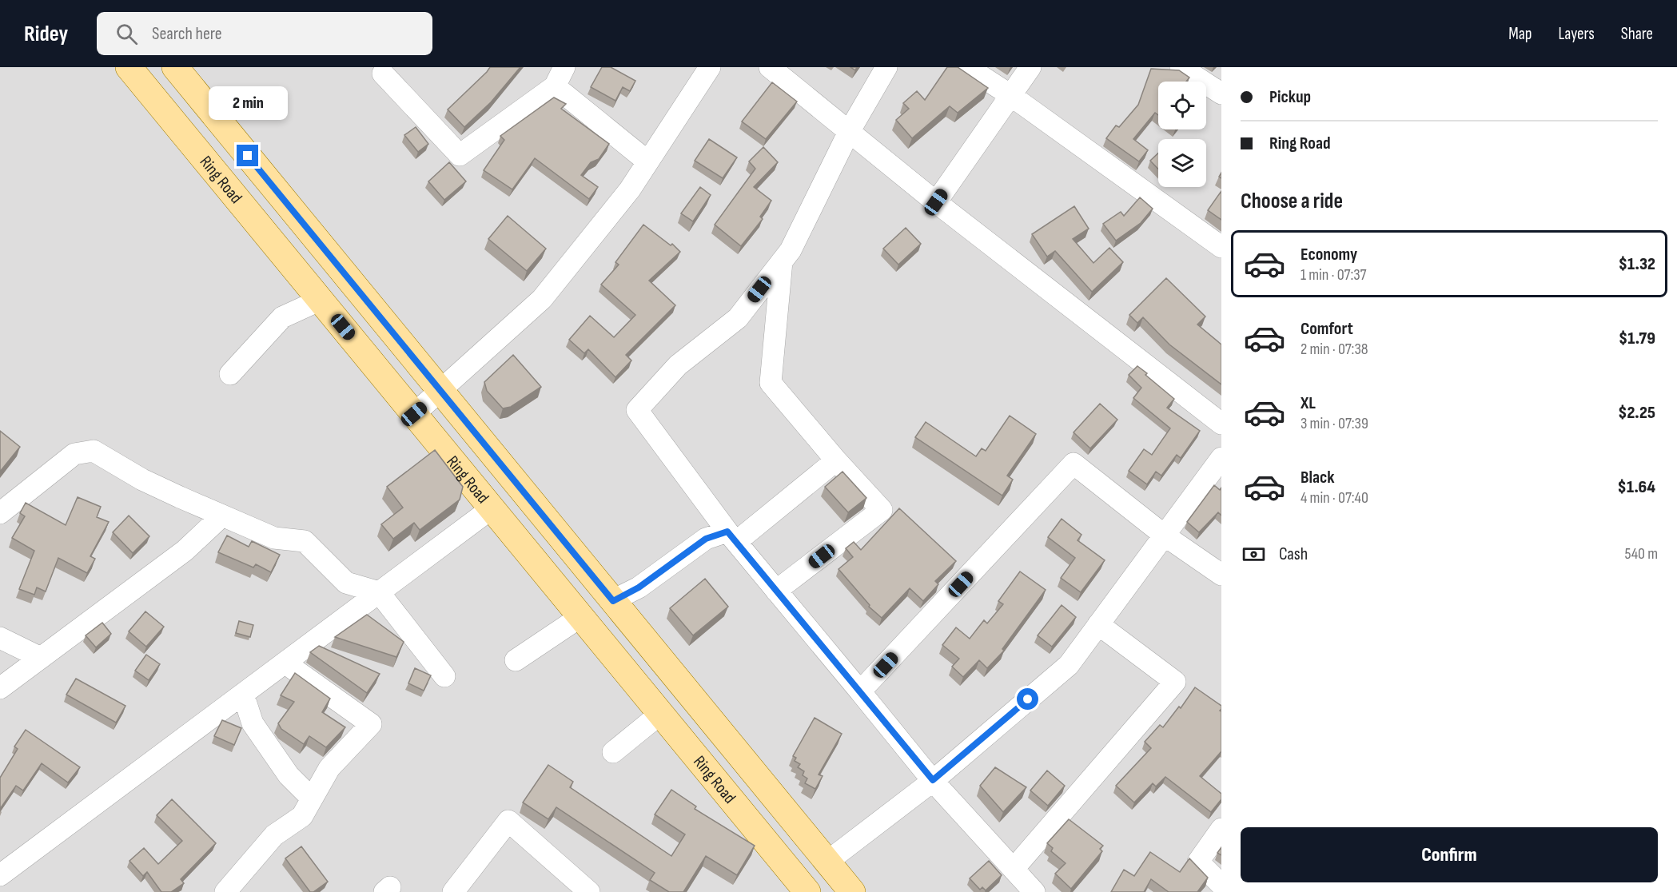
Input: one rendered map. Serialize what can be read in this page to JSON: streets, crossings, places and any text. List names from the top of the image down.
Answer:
{
  "streets": {
    "main road": ["Ring Road"]
  },
  "page": {
    "header": "Ridey",
    "search": "Search here",
    "nav": ["Map", "Layers", "Share"],
    "banner": ["Pickup", "Ring Road"],
    "bubble": "2 min",
    "heading": "Choose a ride",
    "list": [
      {
        "name": "Economy",
        "note": "1 min · 07:37",
        "value": "$1.32"
      },
      {
        "name": "Comfort",
        "note": "2 min · 07:38",
        "value": "$1.79"
      },
      {
        "name": "XL",
        "note": "3 min · 07:39",
        "value": "$2.25"
      },
      {
        "name": "Black",
        "note": "4 min · 07:40",
        "value": "$1.64"
      }
    ],
    "pay": ["Cash", "540 m"],
    "buttons": "Confirm"
  }
}
